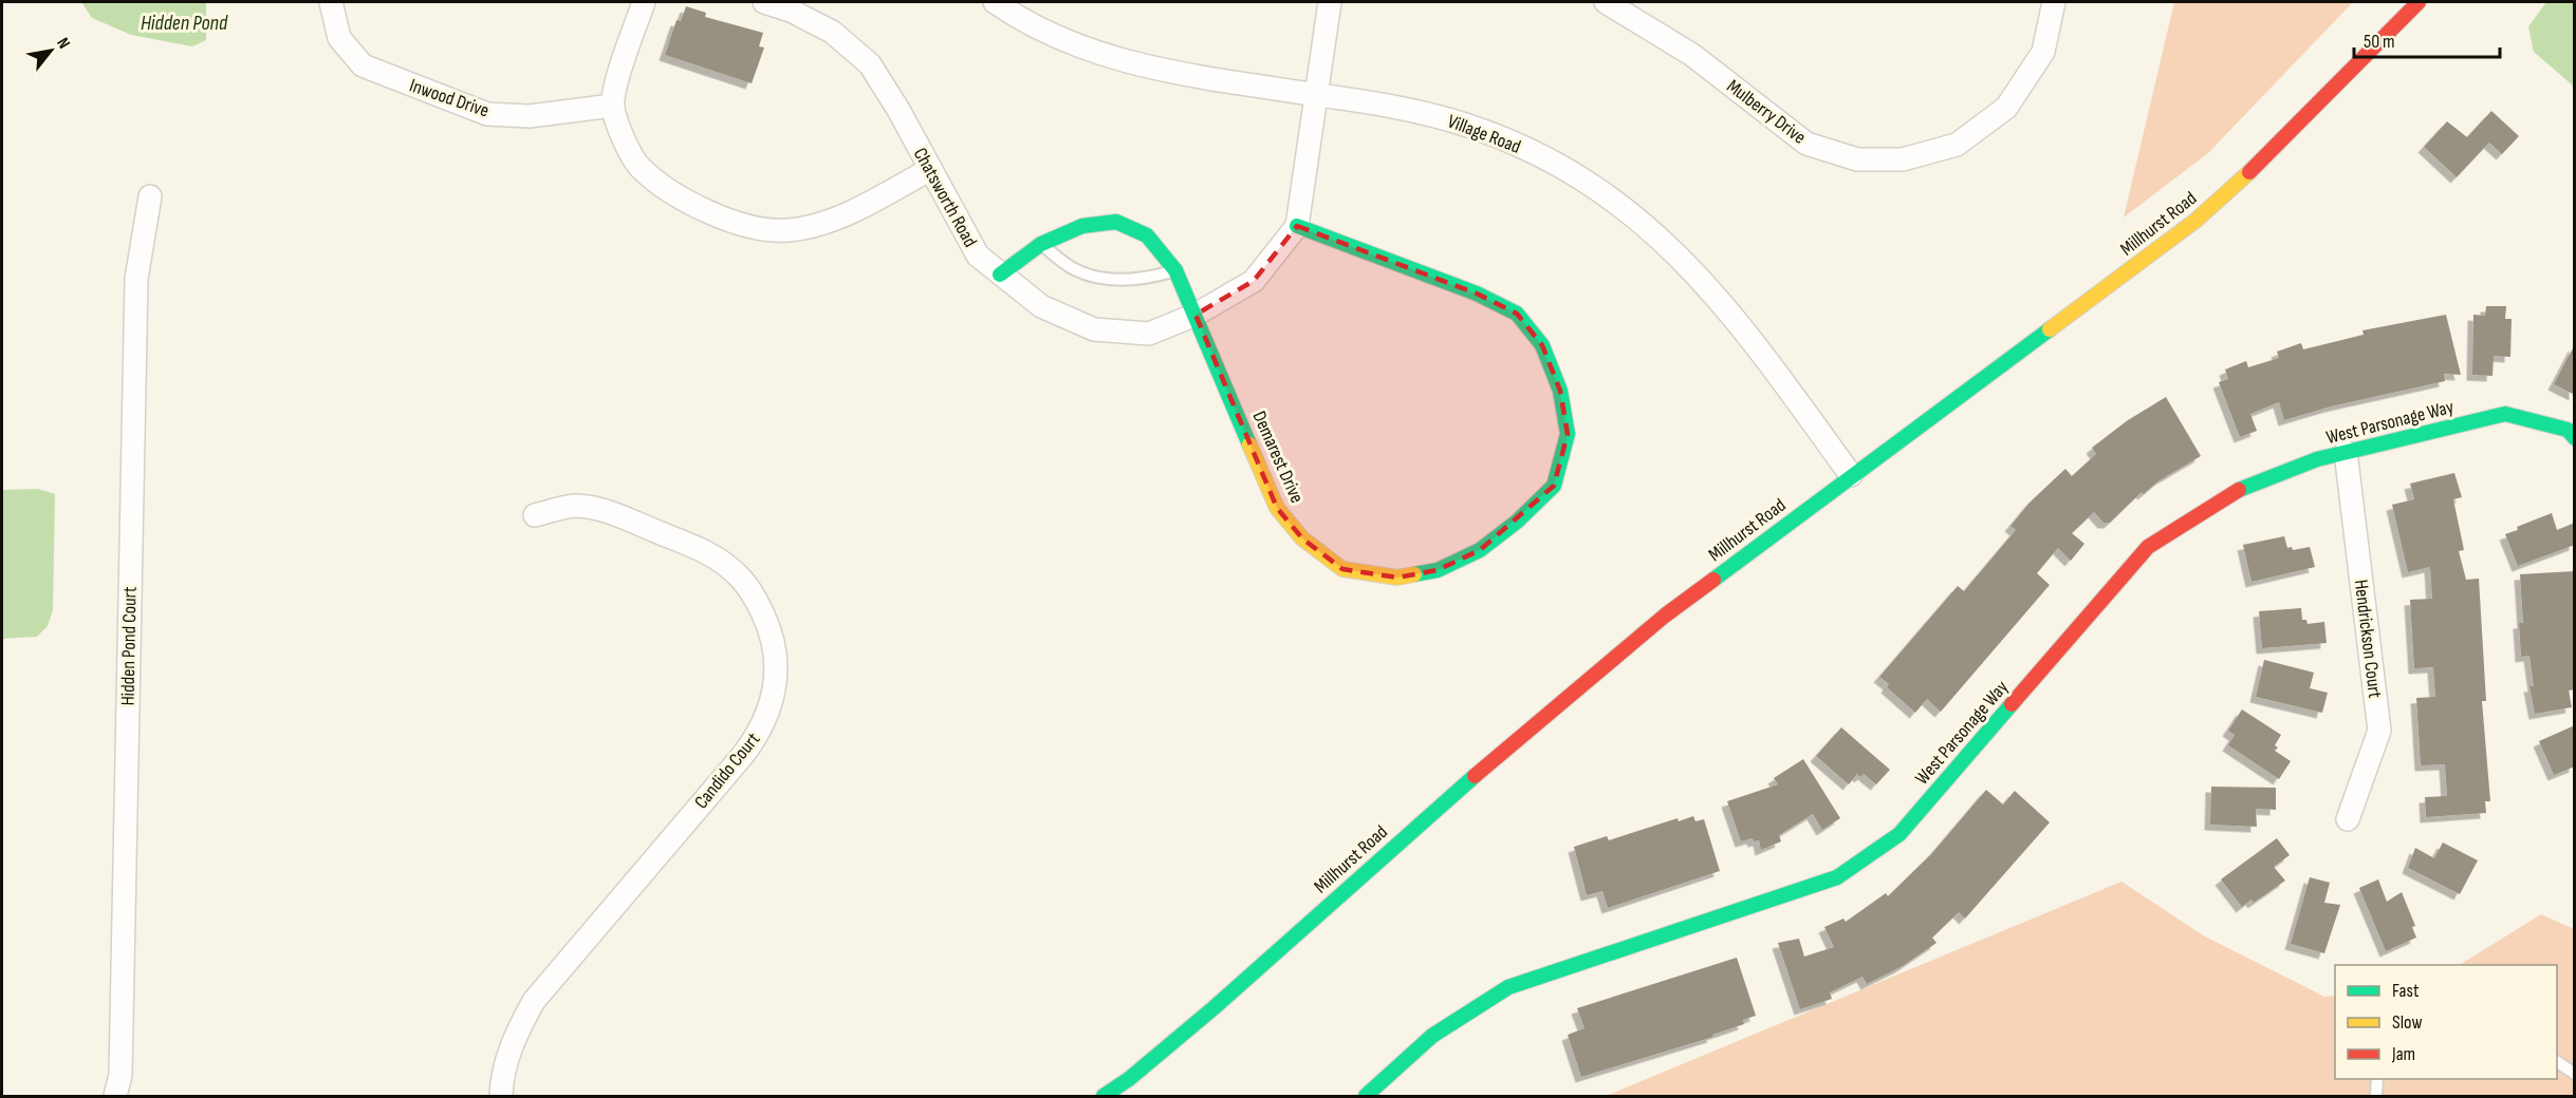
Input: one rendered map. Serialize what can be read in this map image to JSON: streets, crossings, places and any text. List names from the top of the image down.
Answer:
{
  "streets": {
    "street": [
      "Inwood Drive",
      "Mulberry Drive",
      "Village Road",
      "Chatsworth Road",
      "Millhurst Road",
      "West Parsonage Way",
      "Demarest Drive",
      "Hendrickson Court",
      "Hidden Pond Court",
      "Candido Court"
    ]
  },
  "crossings": [
    ["Village Road", "Millhurst Road"],
    ["Chatsworth Road", "Demarest Drive"],
    ["West Parsonage Way", "Hendrickson Court"]
  ],
  "water": ["Hidden Pond"],
  "legend": ["Fast", "Slow", "Jam"],
  "scale_bar": "50 m",
  "north": "top right"
}
